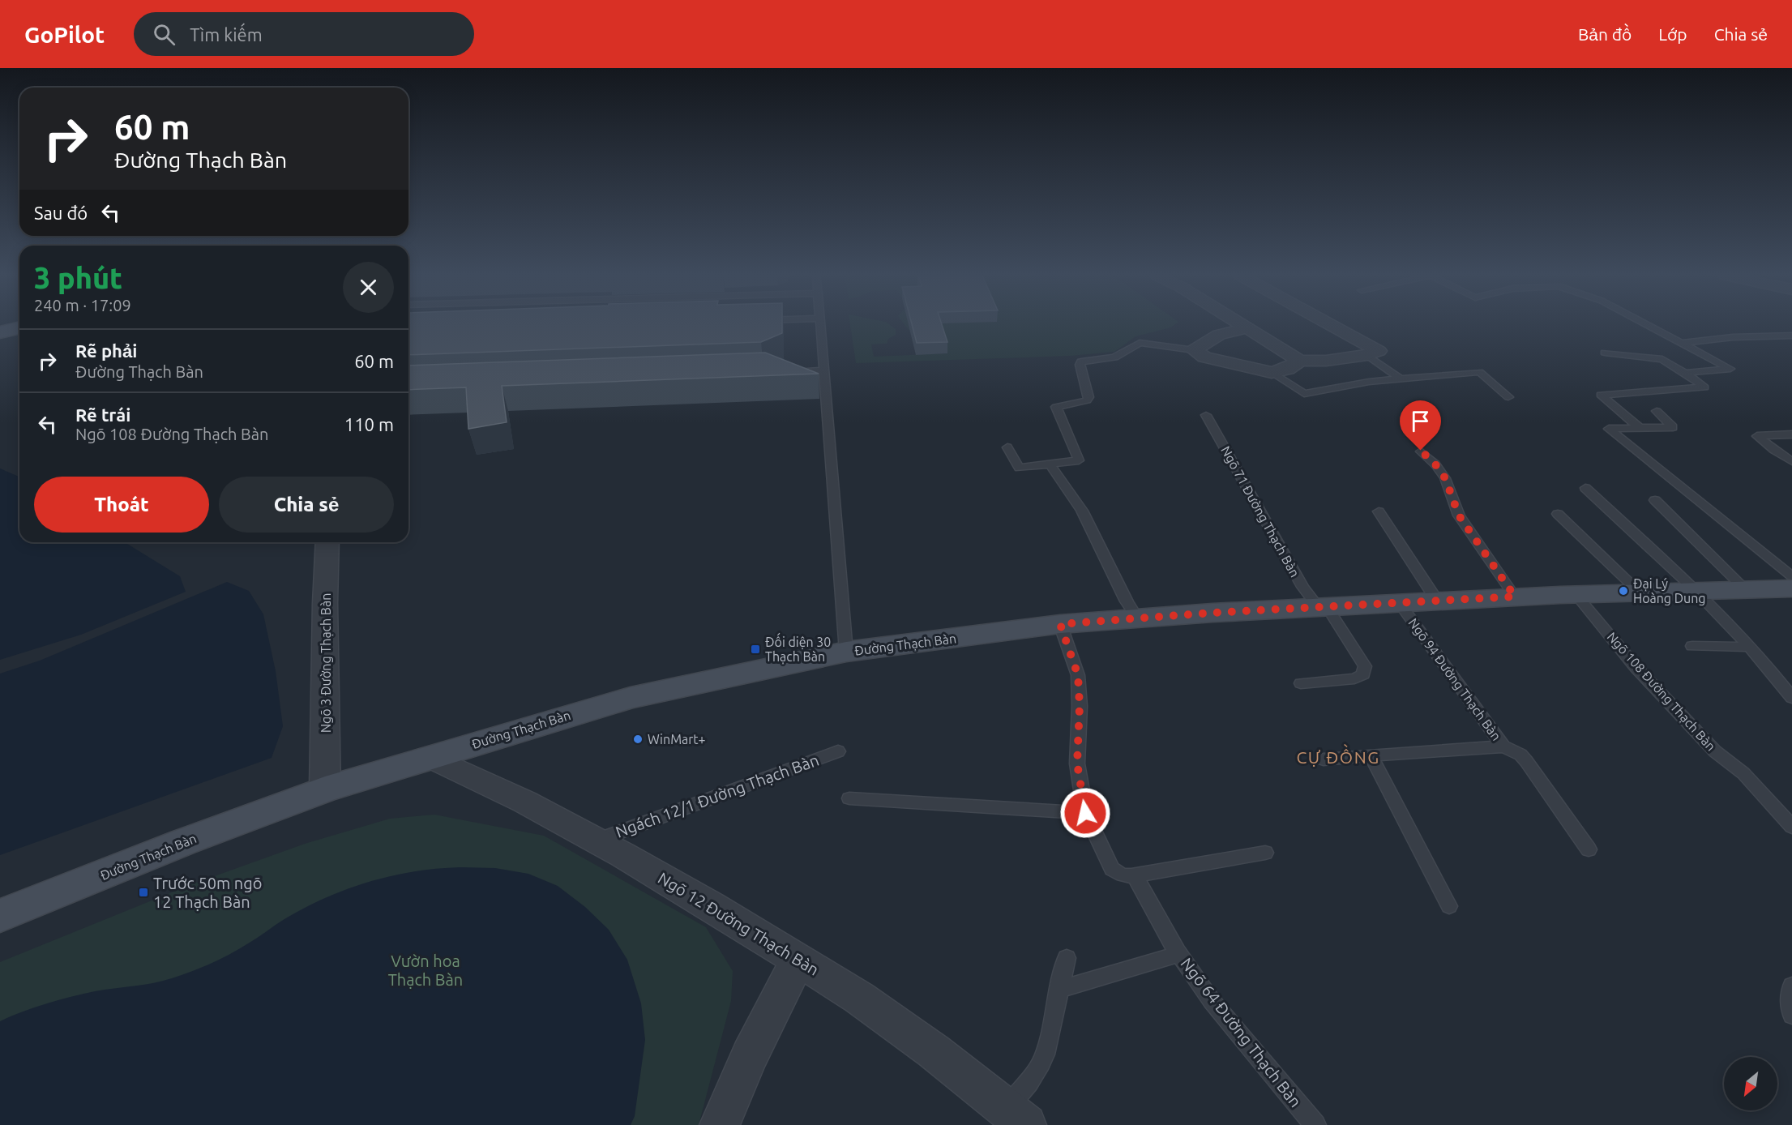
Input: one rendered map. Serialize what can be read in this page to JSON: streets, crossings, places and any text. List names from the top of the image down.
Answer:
{
  "streets": {
    "main road": ["Đường Thạch Bàn"],
    "street": ["Ngõ 3 Đường Thạch Bàn", "Ngõ 12 Đường Thạch Bàn"],
    "lane": [
      "Ngõ 71 Đường Thạch Bàn",
      "Ngõ 94 Đường Thạch Bàn",
      "Ngõ 108 Đường Thạch Bàn",
      "Ngách 12/1 Đường Thạch Bàn",
      "Ngõ 64 Đường Thạch Bàn"
    ]
  },
  "crossings": [
    ["Ngõ 71 Đường Thạch Bàn", "Đường Thạch Bàn"],
    ["Đường Thạch Bàn", "Ngõ 3 Đường Thạch Bàn"],
    ["Đường Thạch Bàn", "Ngõ 94 Đường Thạch Bàn"],
    ["Đường Thạch Bàn", "Ngõ 108 Đường Thạch Bàn"],
    ["Đường Thạch Bàn", "Ngõ 12 Đường Thạch Bàn"],
    ["Ngách 12/1 Đường Thạch Bàn", "Ngõ 12 Đường Thạch Bàn"]
  ],
  "districts": ["CỰ ĐỒNG"],
  "parks": ["Vườn hoa Thạch Bàn"],
  "places": {
    "other": ["Đại Lý Hoàng Dung", "WinMart+"],
    "transit": ["Đối diện 30 Thạch Bàn", "Trước 50m ngõ 12 Thạch Bàn"]
  },
  "north": "bottom left",
  "page": {
    "header": "GoPilot",
    "search": "Tìm kiếm",
    "nav": ["Bản đồ", "Lớp", "Chia sẻ"],
    "turn": ["60 m", "Đường Thạch Bàn"],
    "then": "Sau đó",
    "heading": ["3 phút", "240 m · 17:09"],
    "list": [
      {
        "name": "Rẽ phải",
        "note": "Đường Thạch Bàn",
        "value": "60 m"
      },
      {
        "name": "Rẽ trái",
        "note": "Ngõ 108 Đường Thạch Bàn",
        "value": "110 m"
      }
    ],
    "buttons": ["Thoát", "Chia sẻ"]
  }
}
